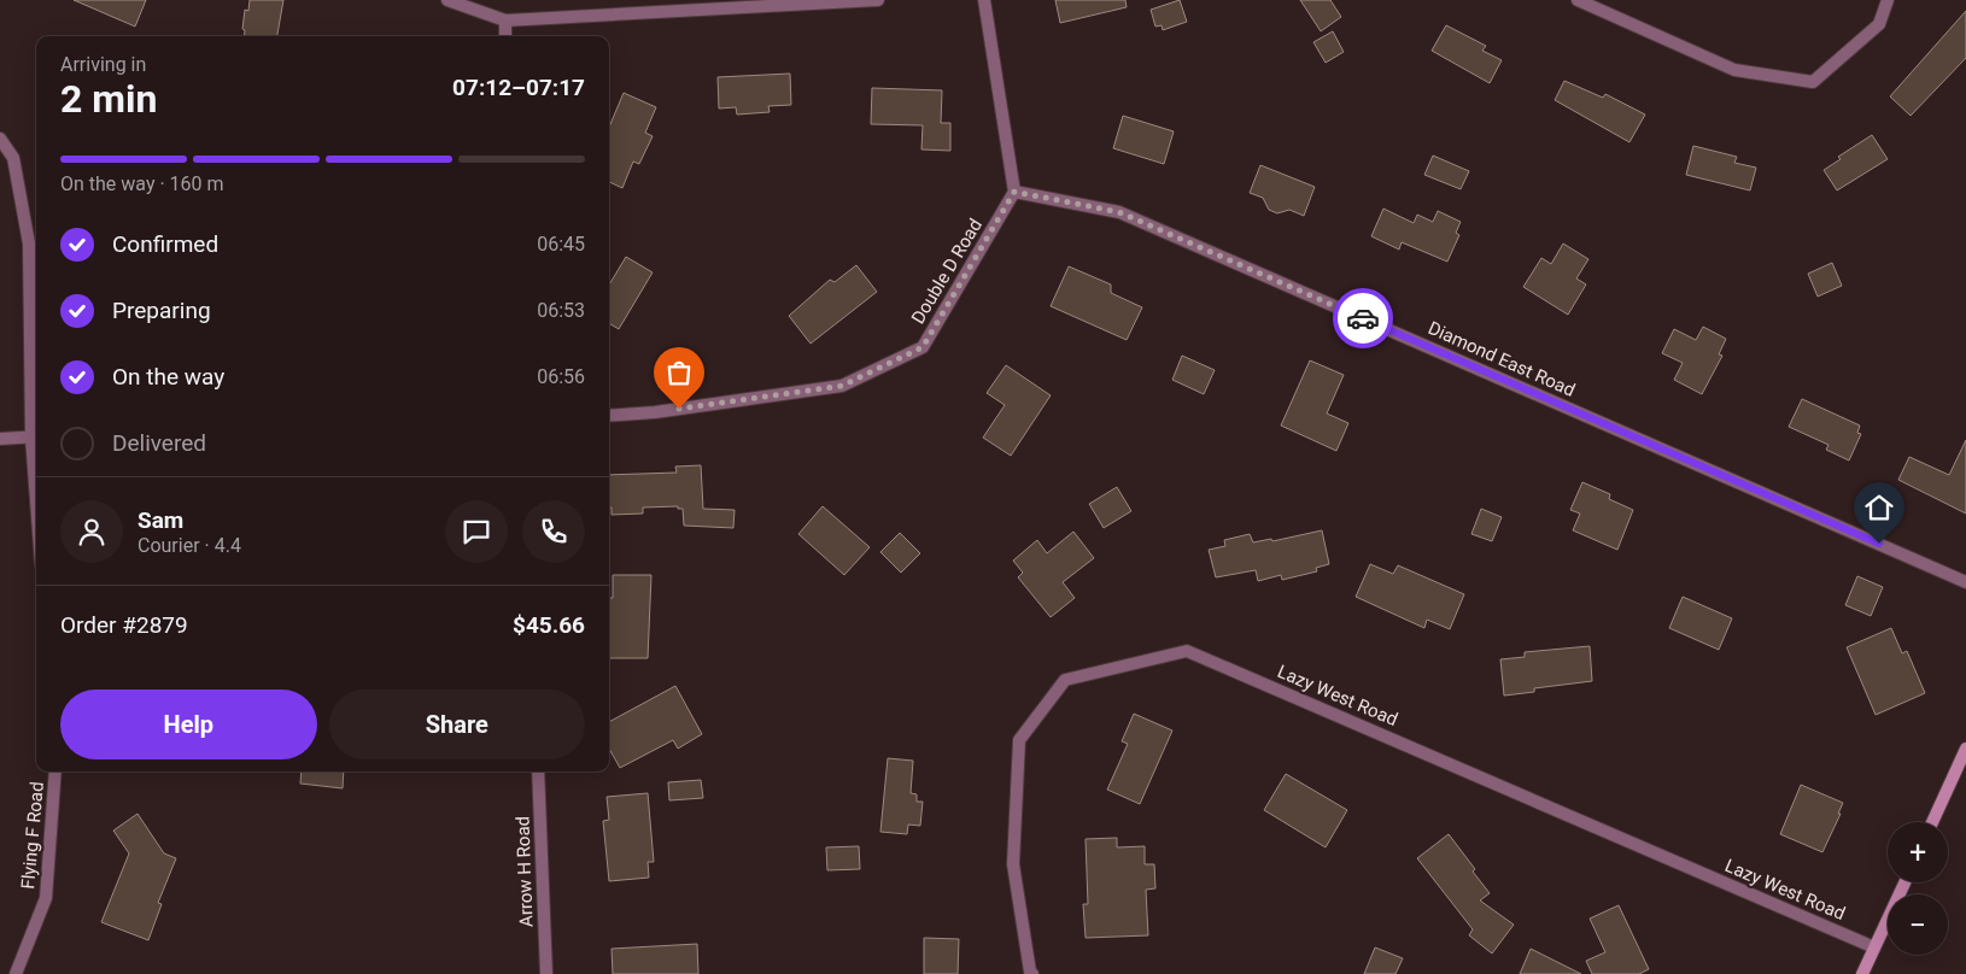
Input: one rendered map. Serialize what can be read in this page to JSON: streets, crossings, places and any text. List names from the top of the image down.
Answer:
{
  "streets": {
    "street": [
      "Double D Road",
      "Diamond East Road",
      "Lazy West Road",
      "Flying F Road",
      "Arrow H Road"
    ]
  },
  "crossings": [
    ["Double D Road", "Diamond East Road"]
  ],
  "page": {
    "heading": ["2 min", "Arriving in", "07:12–07:17"],
    "panel": [
      "Sam",
      "Courier · 4.4",
      "Order #2879",
      "$45.66"
    ],
    "bar": "On the way · 160 m",
    "list": [
      ["Confirmed", "06:45"],
      ["Preparing", "06:53"],
      ["On the way", "06:56"],
      "Delivered"
    ],
    "buttons": ["Help", "Share"],
    "map_buttons": ["+", "−"]
  }
}
